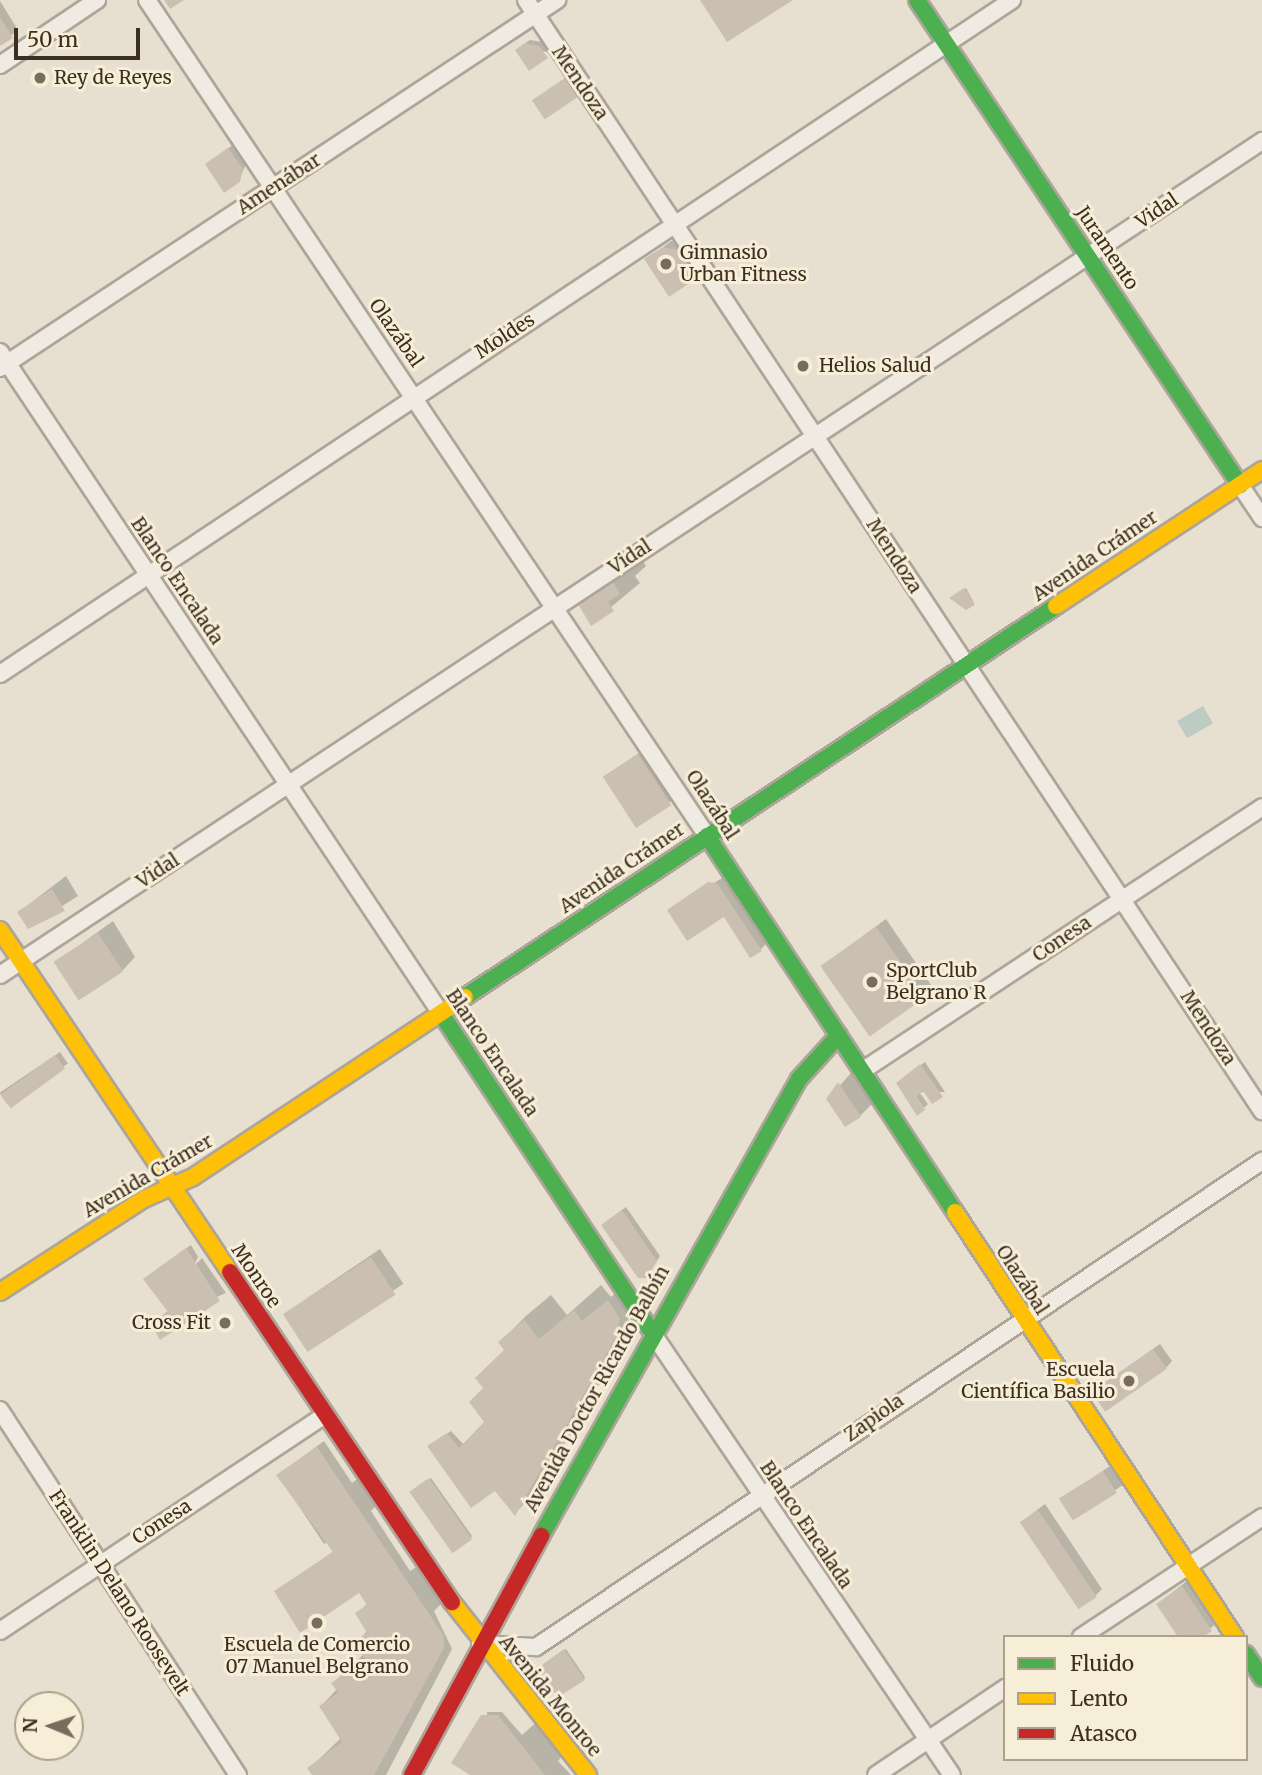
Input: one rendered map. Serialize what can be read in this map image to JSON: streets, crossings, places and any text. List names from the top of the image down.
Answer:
{
  "streets": {
    "main road": [
      "Juramento",
      "Olazábal",
      "Avenida Crámer",
      "Blanco Encalada",
      "Monroe",
      "Avenida Doctor Ricardo Balbín",
      "Avenida Monroe"
    ],
    "street": [
      "Mendoza",
      "Amenábar",
      "Vidal",
      "Moldes",
      "Conesa",
      "Zapiola",
      "Franklin Delano Roosevelt"
    ]
  },
  "crossings": [
    ["Mendoza", "Amenábar"],
    ["Mendoza", "Vidal"],
    ["Mendoza", "Moldes"],
    ["Mendoza", "Avenida Crámer"],
    ["Mendoza", "Conesa"],
    ["Amenábar", "Olazábal"],
    ["Amenábar", "Blanco Encalada"],
    ["Vidal", "Juramento"],
    ["Vidal", "Olazábal"],
    ["Vidal", "Blanco Encalada"],
    ["Vidal", "Monroe"],
    ["Juramento", "Moldes"],
    ["Juramento", "Avenida Crámer"],
    ["Olazábal", "Moldes"],
    ["Olazábal", "Avenida Crámer"],
    ["Olazábal", "Conesa"],
    ["Olazábal", "Avenida Doctor Ricardo Balbín"],
    ["Olazábal", "Zapiola"],
    ["Moldes", "Blanco Encalada"],
    ["Avenida Crámer", "Blanco Encalada"],
    ["Avenida Crámer", "Monroe"],
    ["Blanco Encalada", "Avenida Doctor Ricardo Balbín"],
    ["Blanco Encalada", "Zapiola"],
    ["Conesa", "Monroe"],
    ["Conesa", "Franklin Delano Roosevelt"],
    ["Monroe", "Avenida Doctor Ricardo Balbín"],
    ["Monroe", "Zapiola"],
    ["Monroe", "Avenida Monroe"],
    ["Avenida Doctor Ricardo Balbín", "Zapiola"],
    ["Avenida Doctor Ricardo Balbín", "Avenida Monroe"],
    ["Zapiola", "Avenida Monroe"]
  ],
  "places": [
    "Rey de Reyes",
    "Gimnasio Urban Fitness",
    "Helios Salud",
    "SportClub Belgrano R",
    "Cross Fit",
    "Escuela Científica Basilio",
    "Escuela de Comercio 07 Manuel Belgrano"
  ],
  "legend": ["Fluido", "Lento", "Atasco"],
  "scale_bar": "50 m",
  "north": "left"
}
